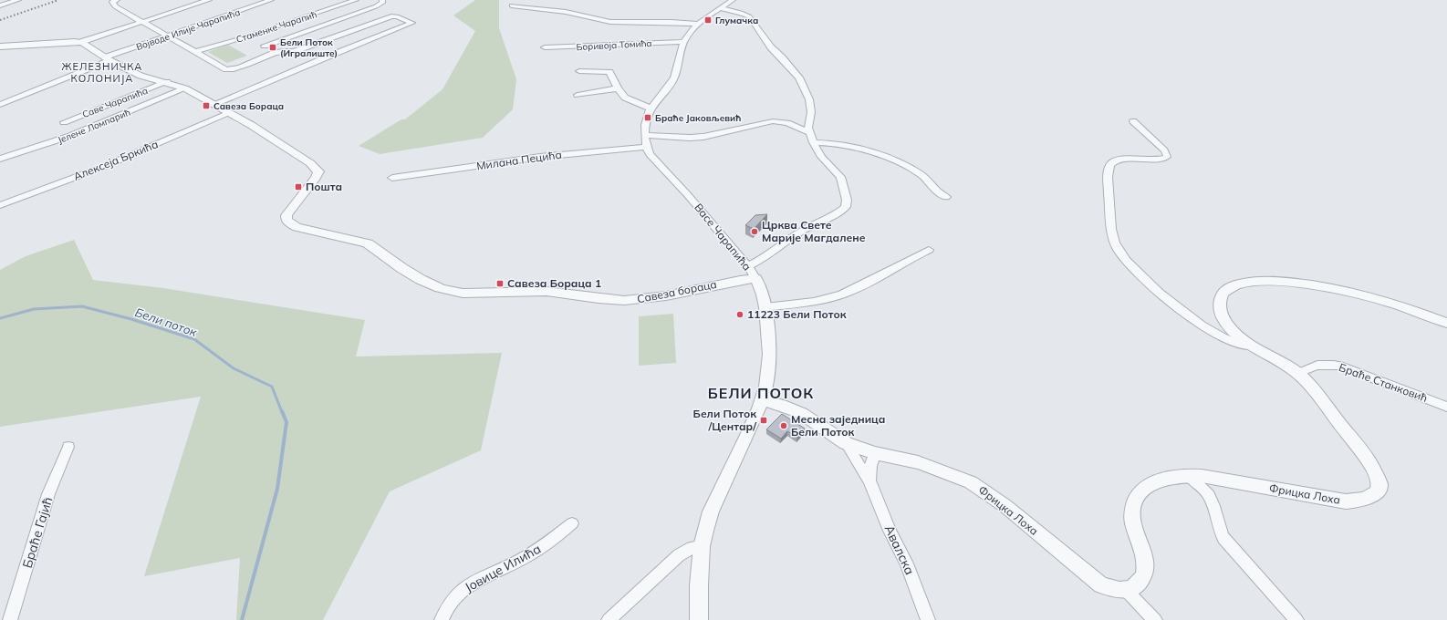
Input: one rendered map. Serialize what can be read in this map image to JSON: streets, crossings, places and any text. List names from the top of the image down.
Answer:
{
  "streets": {
    "street": [
      "Стаменке Чарапић",
      "Војводе Илије Чарапића",
      "Боривоја Томића",
      "Саве Чарапића",
      "Јелене Ломпарић",
      "Алексеја Бркића",
      "Милана Пецића",
      "Васе Чарапића",
      "Савеза бораца",
      "Браће Станковић",
      "Фрицка Лоха",
      "Браће Гајић",
      "Авалска",
      "Јовице Илића"
    ]
  },
  "crossings": [
    ["Војводе Илије Чарапића", "Савеза бораца"],
    ["Саве Чарапића", "Савеза бораца"],
    ["Јелене Ломпарић", "Савеза бораца"],
    ["Алексеја Бркића", "Савеза бораца"],
    ["Милана Пецића", "Васе Чарапића"],
    ["Васе Чарапића", "Савеза бораца"],
    ["Васе Чарапића", "Авалска"],
    ["Браће Станковић", "Фрицка Лоха"],
    ["Фрицка Лоха", "Авалска"]
  ],
  "districts": ["ЖЕЛЕЗНИЧКА КОЛОНИЈА", "БЕЛИ ПОТОК"],
  "water": ["Бели поток"],
  "places": {
    "transit": [
      "Глумачка",
      "Бели Поток (Игралиште)",
      "Савеза Бораца",
      "Браће Јаковљевић",
      "Пошта",
      "Савеза Бораца 1",
      "Бели Поток /Центар/"
    ],
    "other": ["Црква Свете Марије Магдалене", "11223 Бели Поток", "Месна заједница Бели Поток"]
  }
}
